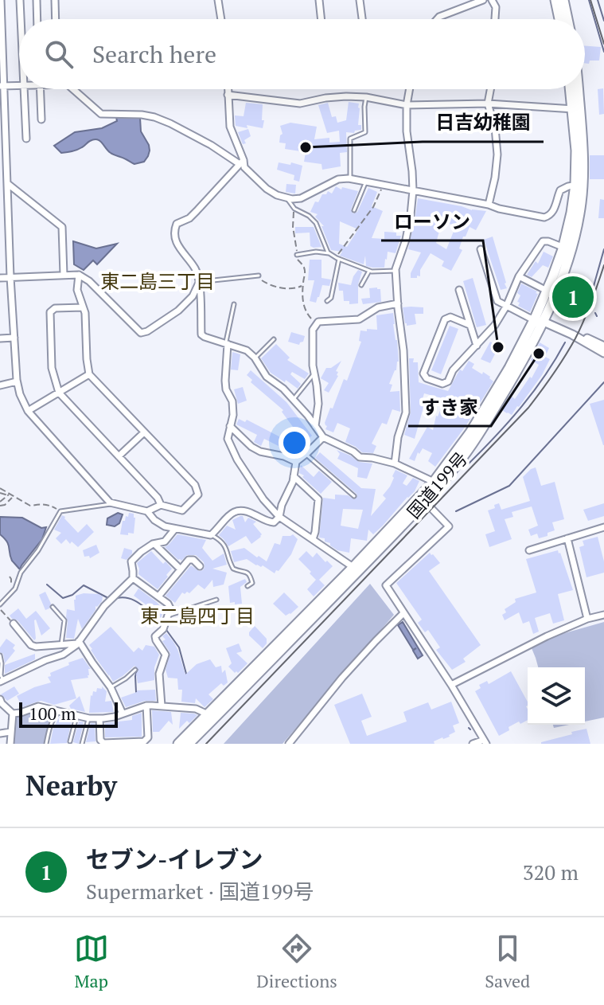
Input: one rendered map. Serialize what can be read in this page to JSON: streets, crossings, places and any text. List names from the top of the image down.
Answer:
{
  "streets": {
    "highway": ["国道199号"]
  },
  "districts": ["東二島三丁目", "東二島四丁目"],
  "places": ["日吉幼稚園", "ローソン", "すき家"],
  "scale_bar": "100 m",
  "page": {
    "search": "Search here",
    "pins": "1",
    "scale": "100 m",
    "heading": "Nearby",
    "list": [
      {
        "mark": "1",
        "name": "セブン-イレブン",
        "note": "Supermarket · 国道199号",
        "value": "320 m"
      }
    ],
    "nav": ["Map", "Directions", "Saved"]
  }
}
